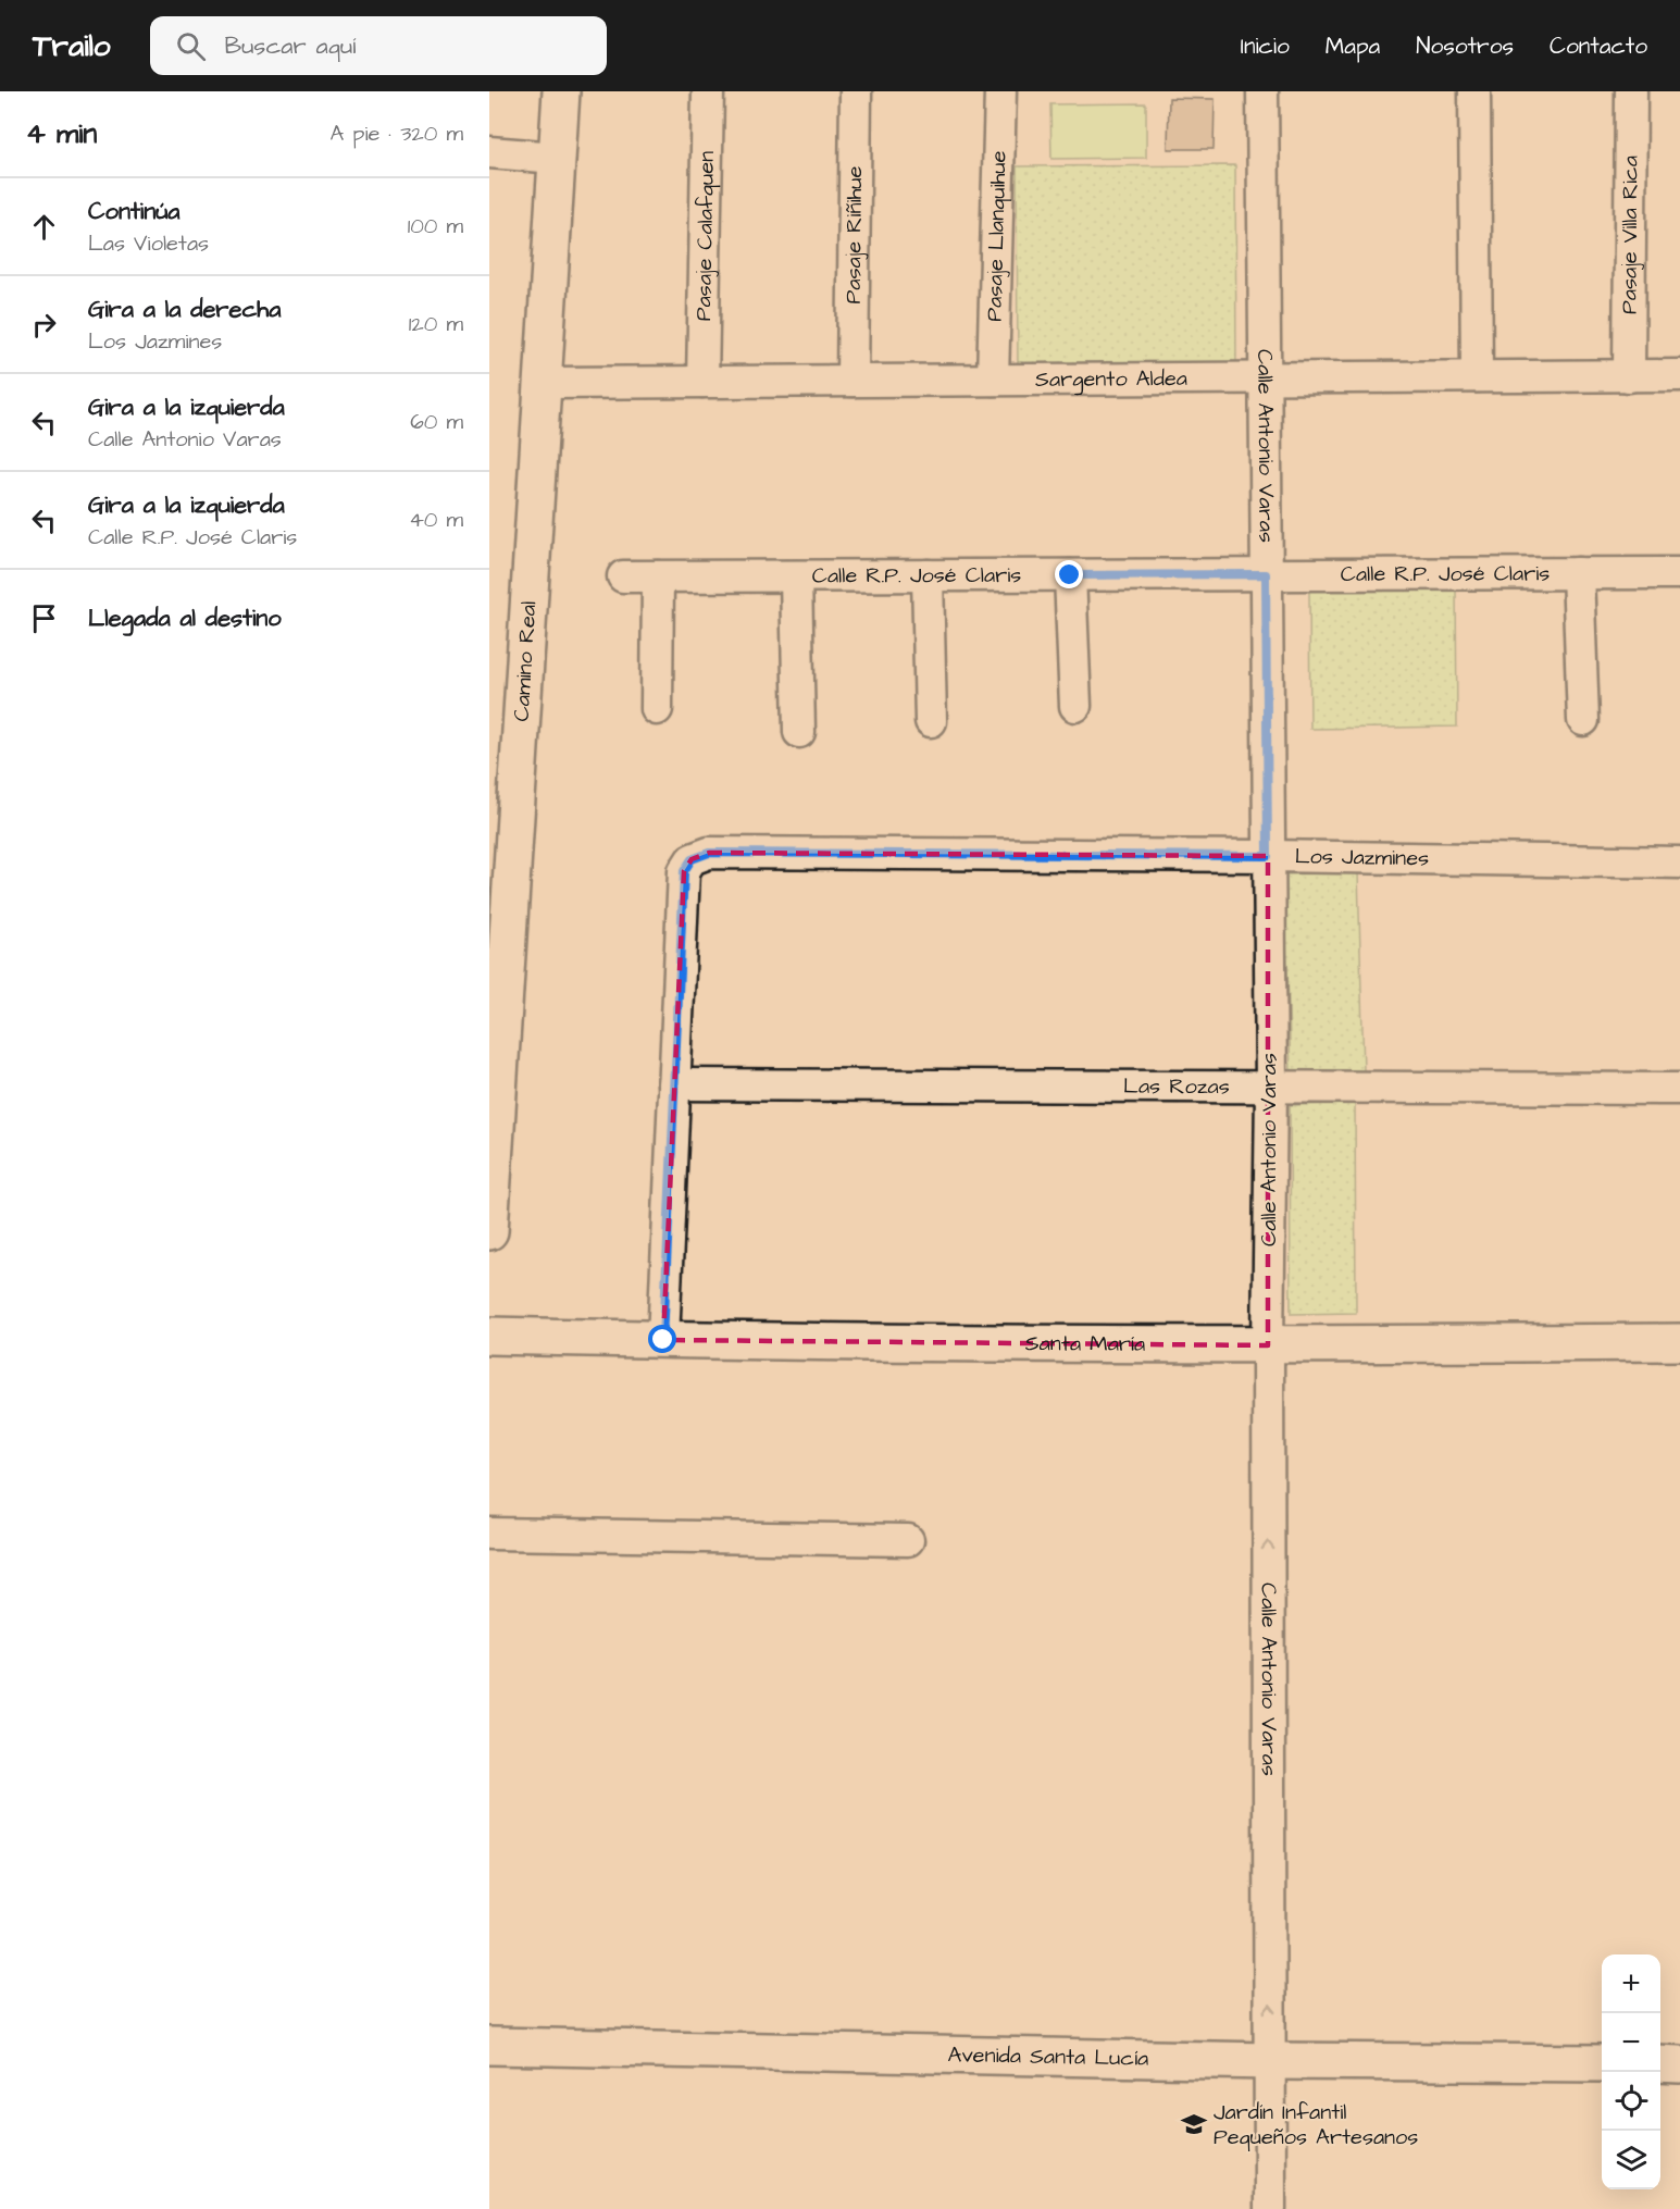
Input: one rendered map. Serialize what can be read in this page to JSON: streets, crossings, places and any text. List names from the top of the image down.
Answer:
{
  "streets": {
    "street": [
      "Pasaje Villa Rica",
      "Pasaje Calafquen",
      "Pasaje Riñihue",
      "Pasaje Llanquihue",
      "Sargento Aldea",
      "Calle Antonio Varas",
      "Calle R.P. José Claris",
      "Camino Real",
      "Los Jazmines",
      "Las Rozas",
      "Santa María",
      "Avenida Santa Lucía"
    ]
  },
  "crossings": [
    ["Pasaje Villa Rica", "Sargento Aldea"],
    ["Pasaje Calafquen", "Sargento Aldea"],
    ["Pasaje Riñihue", "Sargento Aldea"],
    ["Pasaje Llanquihue", "Sargento Aldea"],
    ["Sargento Aldea", "Calle Antonio Varas"],
    ["Sargento Aldea", "Camino Real"],
    ["Calle Antonio Varas", "Calle R.P. José Claris"],
    ["Calle Antonio Varas", "Los Jazmines"],
    ["Calle Antonio Varas", "Las Rozas"],
    ["Calle Antonio Varas", "Santa María"],
    ["Calle Antonio Varas", "Avenida Santa Lucía"],
    ["Los Jazmines", "Las Rozas"]
  ],
  "places": {
    "school or university": ["Jardín Infantil Pequeños Artesanos"]
  },
  "page": {
    "header": "Trailo",
    "search": "Buscar aquí",
    "nav": [
      "Inicio",
      "Mapa",
      "Nosotros",
      "Contacto"
    ],
    "heading": ["4 min", "A pie · 320 m"],
    "list": [
      ["Continúa", "Las Violetas", "100 m"],
      ["Gira a la derecha", "Los Jazmines", "120 m"],
      ["Gira a la izquierda", "Calle Antonio Varas", "60 m"],
      ["Gira a la izquierda", "Calle R.P. José Claris", "40 m"],
      "Llegada al destino"
    ],
    "map_buttons": ["+", "−"]
  }
}
